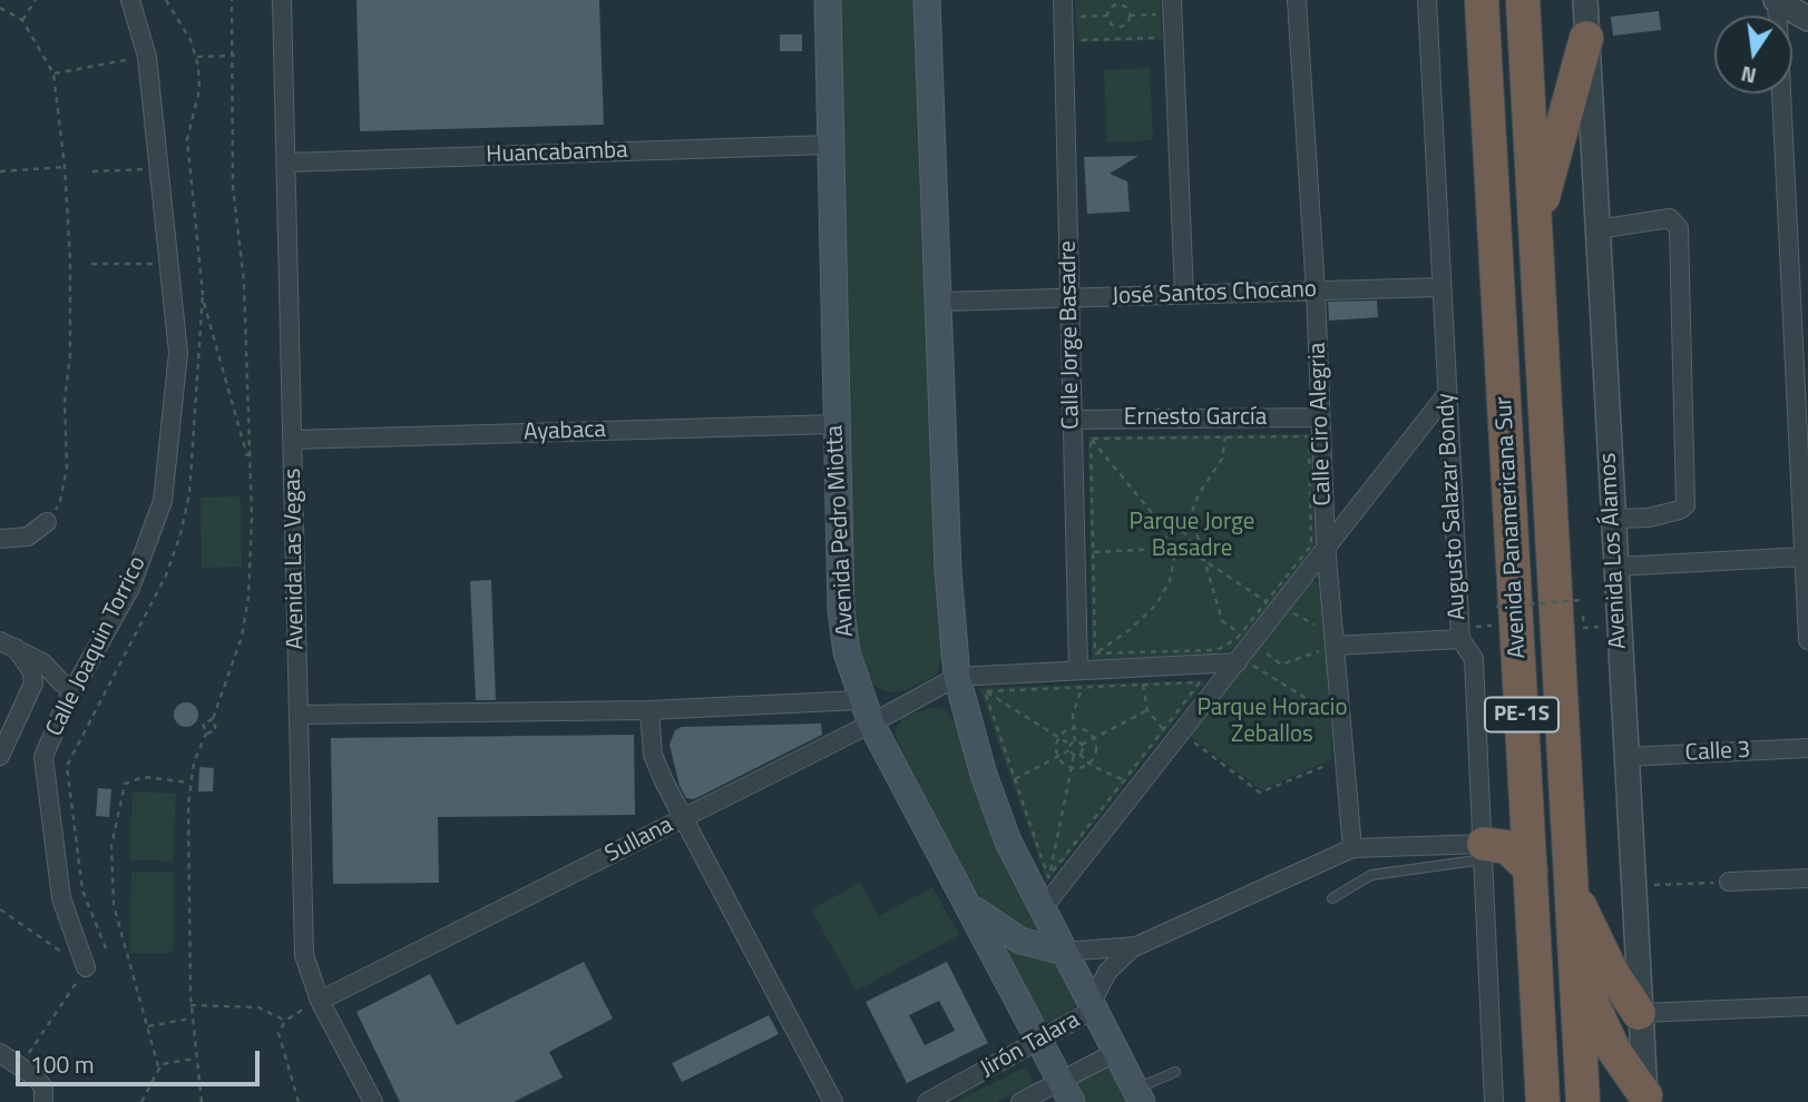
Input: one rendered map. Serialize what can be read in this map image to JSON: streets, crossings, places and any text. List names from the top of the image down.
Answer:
{
  "streets": {
    "highway": ["Avenida Panamericana Sur", "PE-1S"],
    "main road": ["Avenida Pedro Miotta"],
    "street": [
      "Huancabamba",
      "José Santos Chocano",
      "Calle Jorge Basadre",
      "Ernesto García",
      "Calle Ciro Alegria",
      "Ayabaca",
      "Augusto Salazar Bondy",
      "Avenida Los Álamos",
      "Avenida Las Vegas",
      "Calle Joaquin Torrico",
      "Calle 3",
      "Sullana",
      "Jirón Talara"
    ]
  },
  "crossings": [
    ["Huancabamba", "Avenida Pedro Miotta"],
    ["Huancabamba", "Avenida Las Vegas"],
    ["José Santos Chocano", "Calle Jorge Basadre"],
    ["José Santos Chocano", "Calle Ciro Alegria"],
    ["José Santos Chocano", "Augusto Salazar Bondy"],
    ["Calle Jorge Basadre", "Ernesto García"],
    ["Ernesto García", "Calle Ciro Alegria"],
    ["Ayabaca", "Avenida Pedro Miotta"],
    ["Ayabaca", "Avenida Las Vegas"],
    ["Avenida Pedro Miotta", "Sullana"],
    ["Avenida Pedro Miotta", "Jirón Talara"],
    ["Avenida Los Álamos", "Calle 3"],
    ["Avenida Las Vegas", "Sullana"]
  ],
  "parks": ["Parque Jorge Basadre", "Parque Horacio Zeballos"],
  "scale_bar": "100 m",
  "north": "bottom"
}
